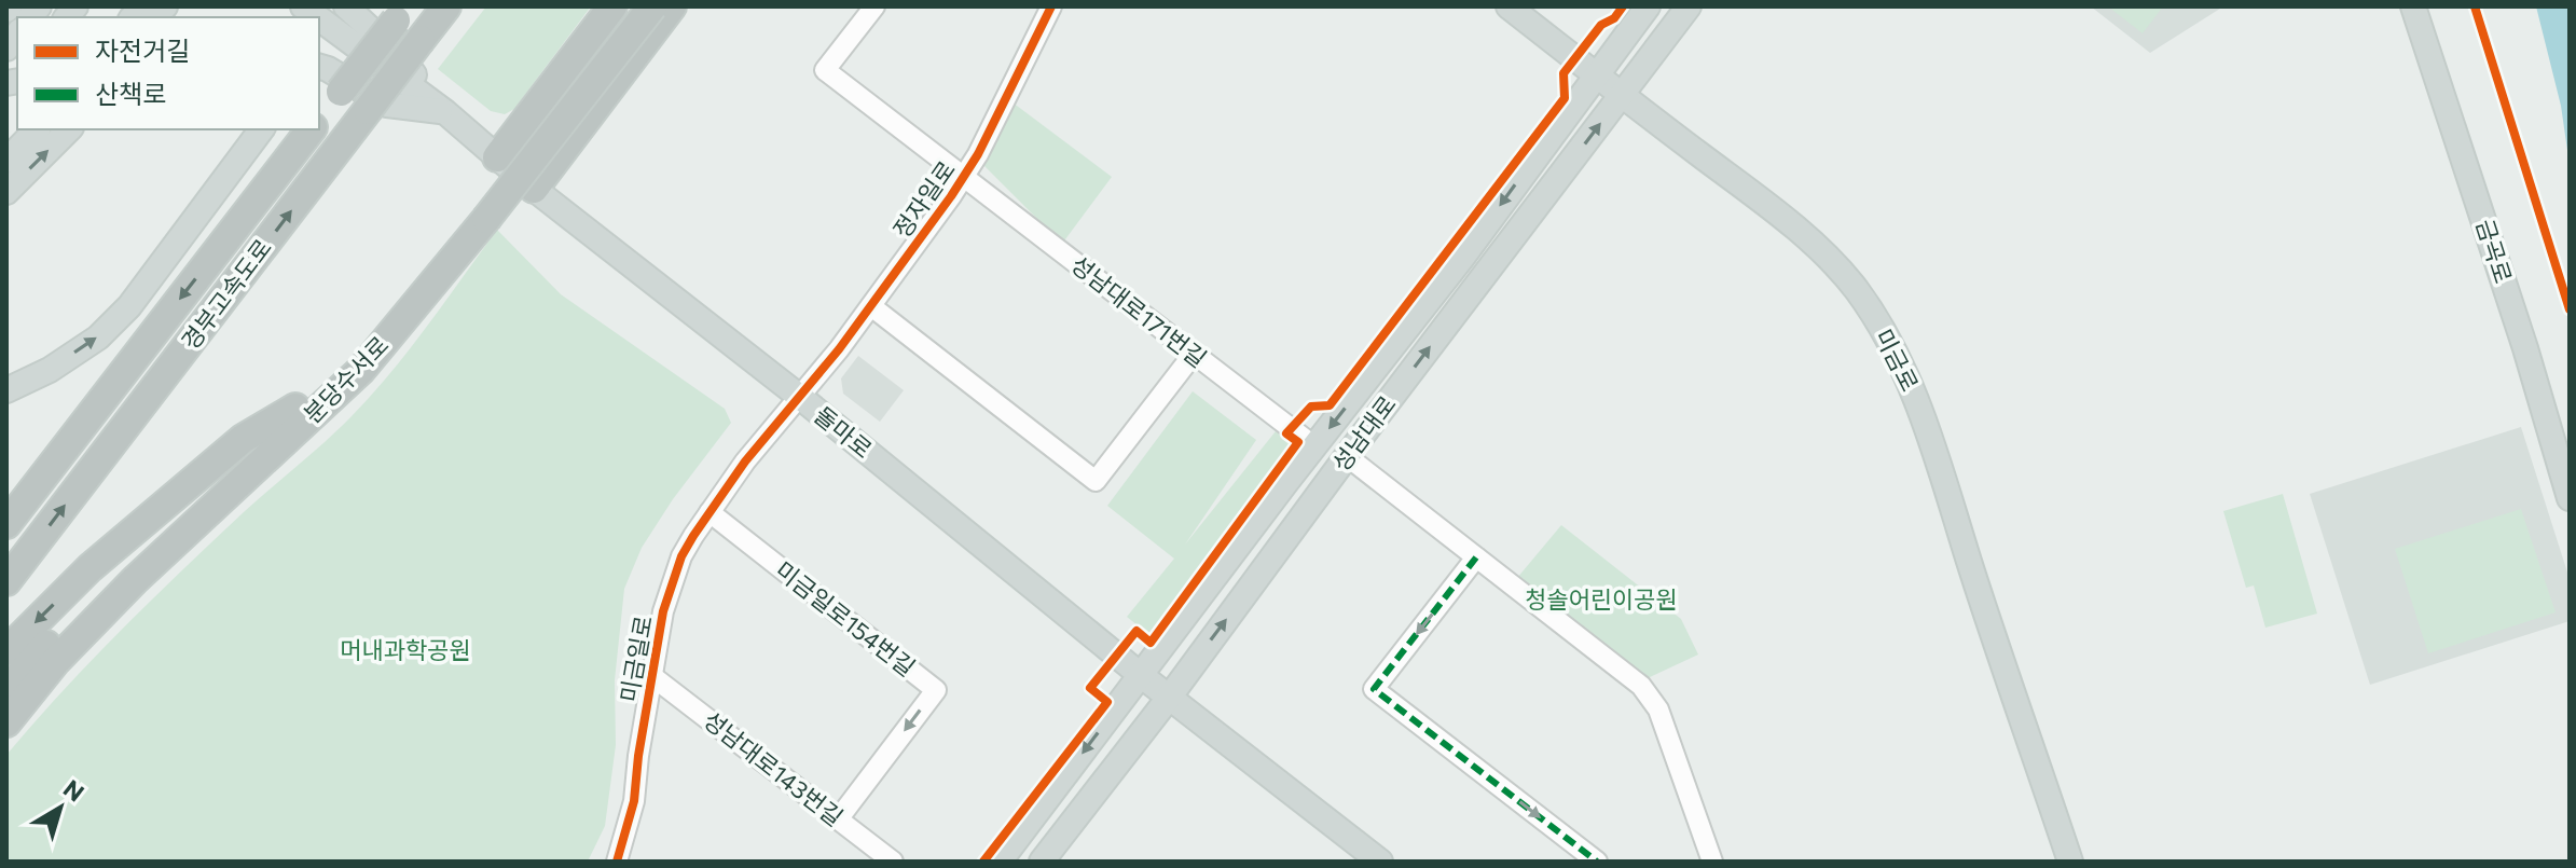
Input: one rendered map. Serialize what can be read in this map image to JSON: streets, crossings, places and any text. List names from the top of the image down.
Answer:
{
  "streets": {
    "highway": ["경부고속도로", "분당수서로"],
    "main road": [
      "금곡로",
      "미금로",
      "돌마로",
      "성남대로"
    ],
    "street": [
      "정자일로",
      "성남대로171번길",
      "미금일로154번길",
      "미금일로",
      "성남대로143번길"
    ]
  },
  "crossings": [
    ["정자일로", "성남대로171번길"],
    ["정자일로", "돌마로"],
    ["정자일로", "미금일로"],
    ["성남대로171번길", "성남대로"],
    ["미금로", "성남대로"],
    ["돌마로", "성남대로"],
    ["돌마로", "미금일로"],
    ["미금일로154번길", "미금일로"],
    ["미금일로154번길", "성남대로143번길"],
    ["미금일로", "성남대로143번길"]
  ],
  "parks": ["청솔어린이공원", "머내과학공원"],
  "legend": ["자전거길", "산책로"],
  "north": "top right"
}
